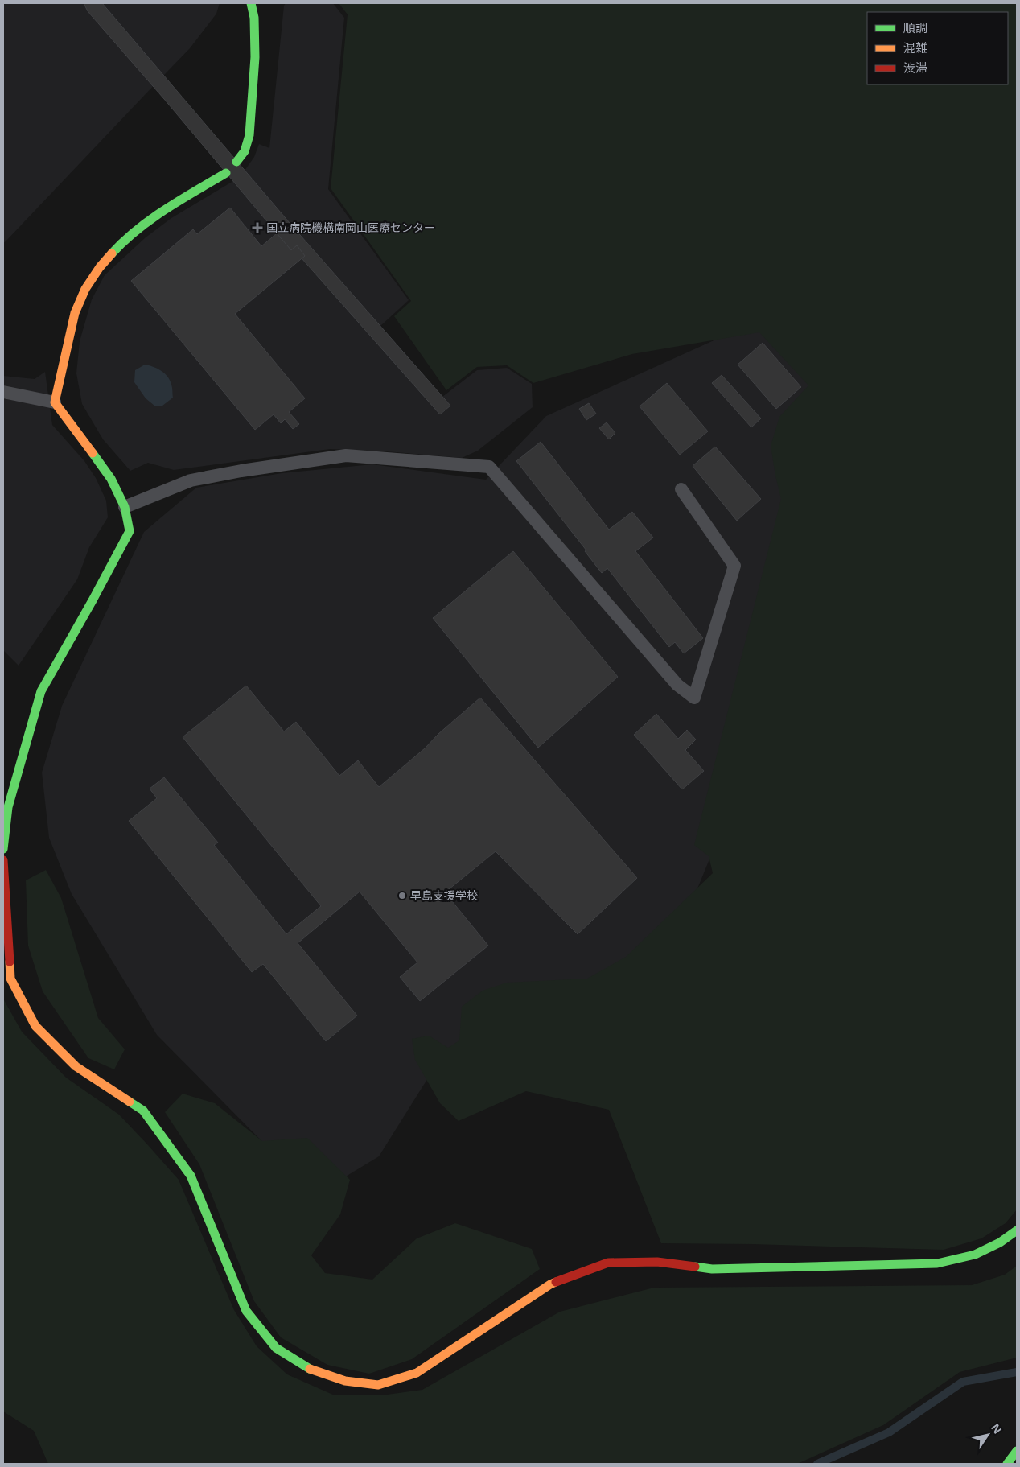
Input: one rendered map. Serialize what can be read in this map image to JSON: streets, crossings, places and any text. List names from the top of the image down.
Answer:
{
  "places": {
    "health": ["国立病院機構南岡山医療センター"],
    "other": ["早島支援学校"]
  },
  "legend": ["順調", "混雑", "渋滞"],
  "north": "top right"
}
